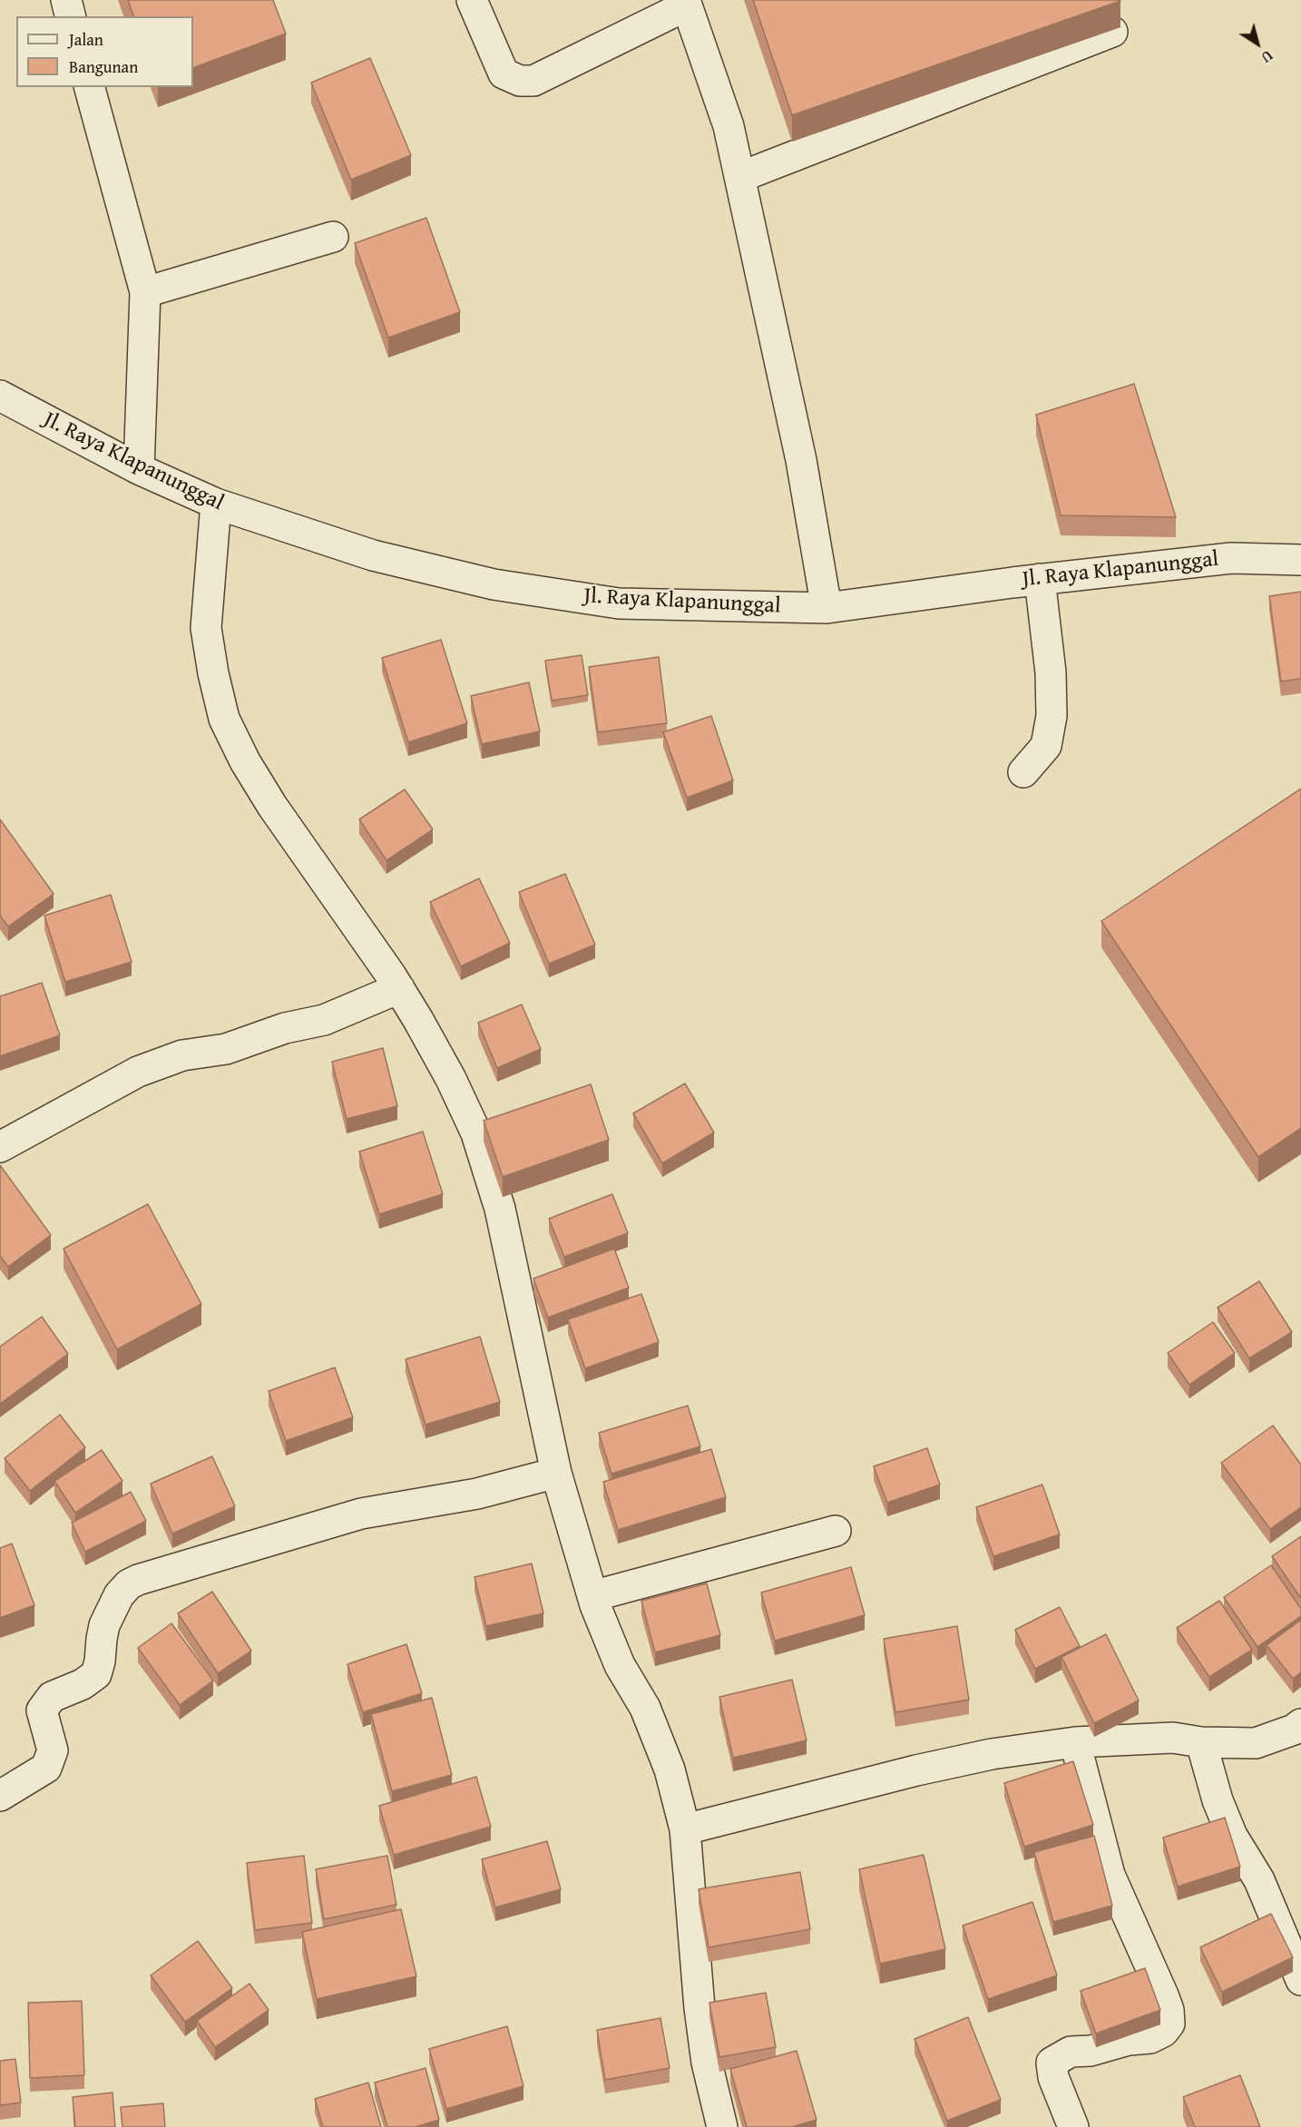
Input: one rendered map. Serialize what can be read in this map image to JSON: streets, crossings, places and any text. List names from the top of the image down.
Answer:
{
  "streets": {
    "street": ["Jl. Raya Klapanunggal"]
  },
  "legend": ["Jalan", "Bangunan"],
  "north": "bottom right"
}
